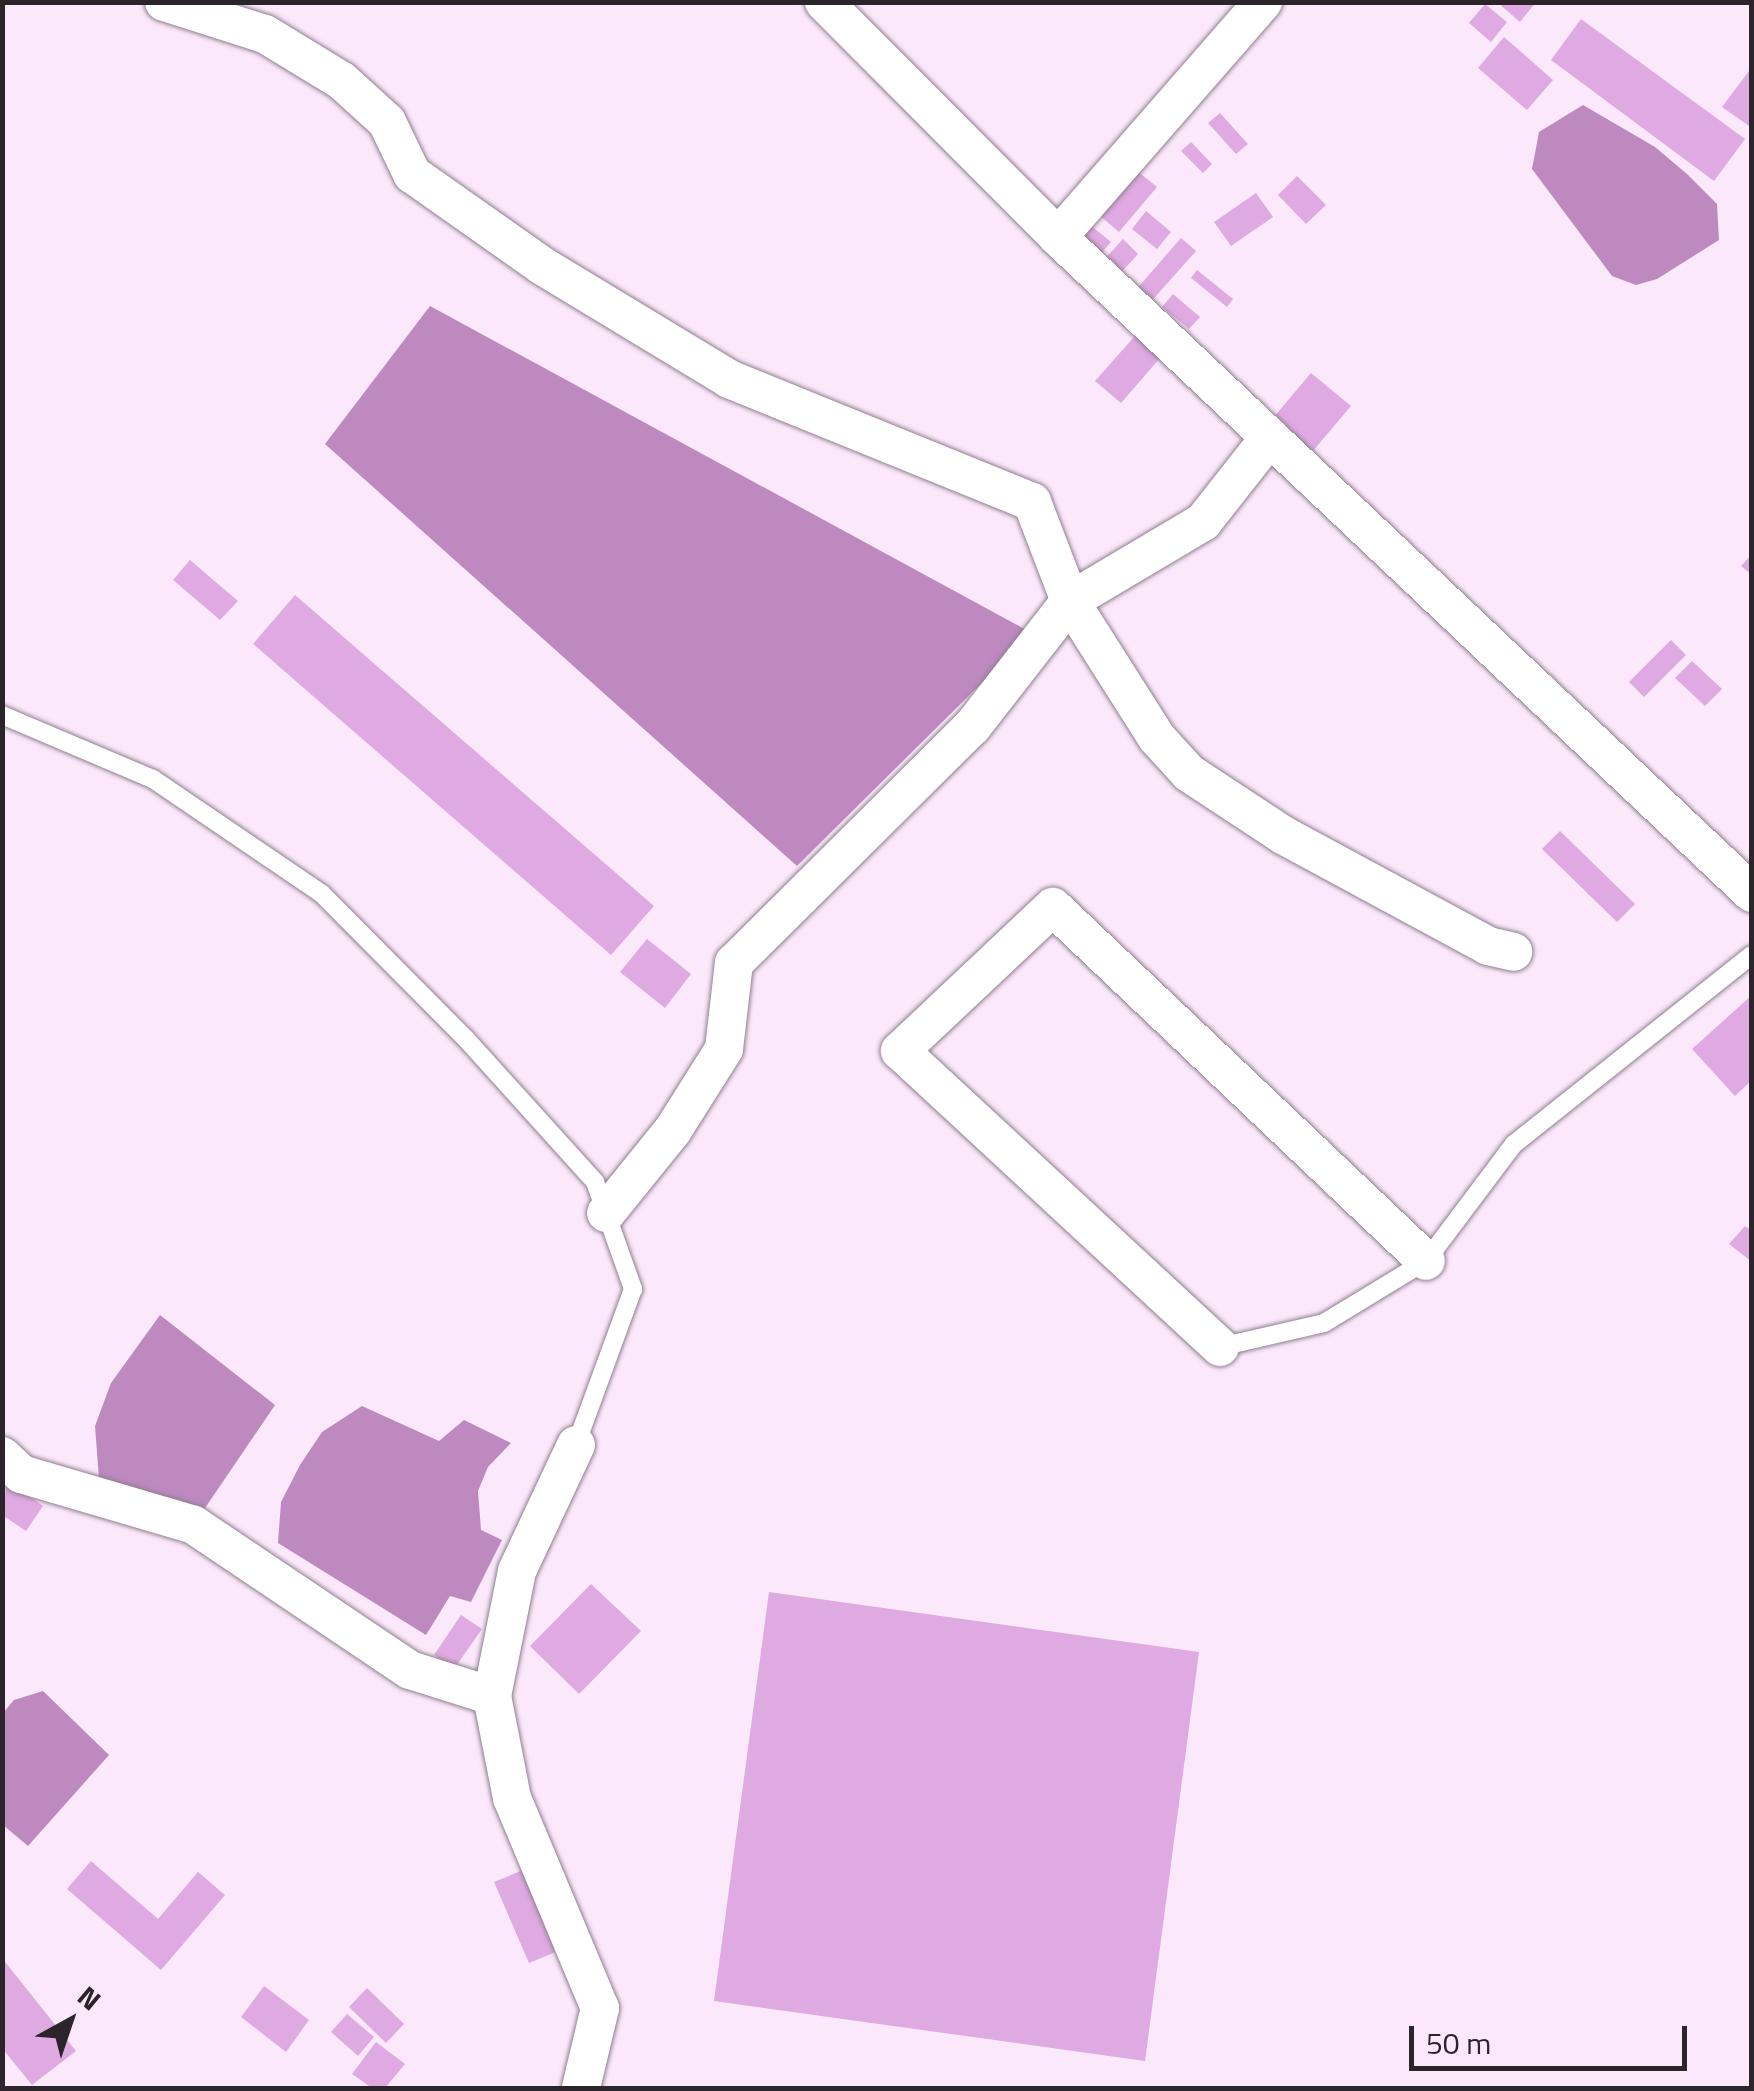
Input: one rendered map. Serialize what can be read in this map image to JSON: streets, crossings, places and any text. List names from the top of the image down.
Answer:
{
  "scale_bar": "50 m",
  "north": "top right"
}
